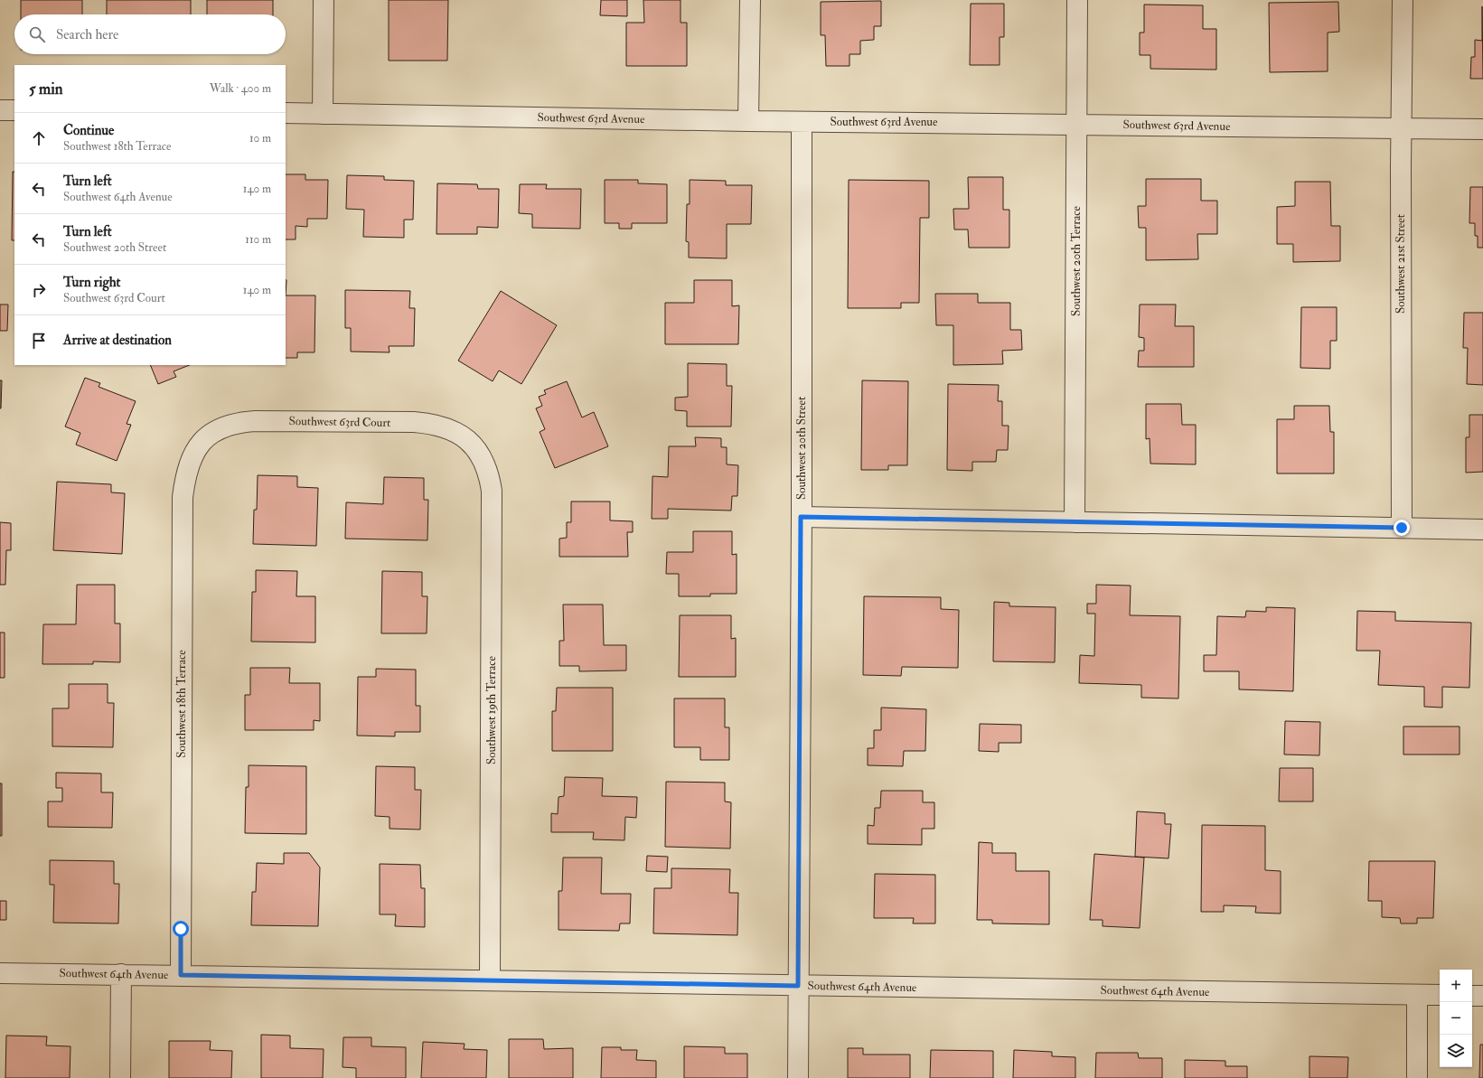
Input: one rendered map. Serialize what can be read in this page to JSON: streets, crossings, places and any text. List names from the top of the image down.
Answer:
{
  "streets": {
    "street": [
      "Southwest 63rd Avenue",
      "Southwest 20th Terrace",
      "Southwest 21st Street",
      "Southwest 63rd Court",
      "Southwest 20th Street",
      "Southwest 18th Terrace",
      "Southwest 19th Terrace",
      "Southwest 64th Avenue"
    ]
  },
  "crossings": [
    ["Southwest 63rd Avenue", "Southwest 20th Terrace"],
    ["Southwest 63rd Avenue", "Southwest 21st Street"],
    ["Southwest 63rd Avenue", "Southwest 20th Street"],
    ["Southwest 63rd Court", "Southwest 18th Terrace"],
    ["Southwest 63rd Court", "Southwest 19th Terrace"],
    ["Southwest 20th Street", "Southwest 64th Avenue"],
    ["Southwest 18th Terrace", "Southwest 64th Avenue"],
    ["Southwest 19th Terrace", "Southwest 64th Avenue"]
  ],
  "page": {
    "search": "Search here",
    "heading": ["5 min", "Walk · 400 m"],
    "list": [
      ["Continue", "Southwest 18th Terrace", "10 m"],
      ["Turn left", "Southwest 64th Avenue", "140 m"],
      ["Turn left", "Southwest 20th Street", "110 m"],
      ["Turn right", "Southwest 63rd Court", "140 m"],
      "Arrive at destination"
    ],
    "map_buttons": ["+", "−"]
  }
}
